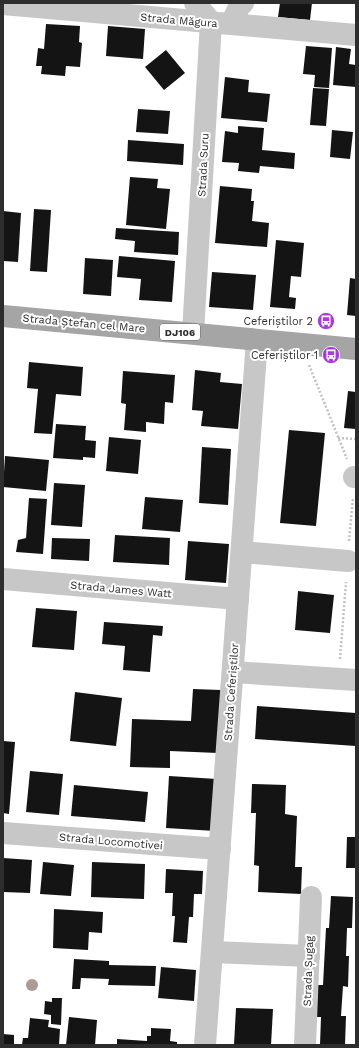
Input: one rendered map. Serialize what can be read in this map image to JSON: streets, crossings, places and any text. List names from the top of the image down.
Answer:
{
  "streets": {
    "main road": ["Strada Ștefan cel Mare", "DJ106"],
    "street": [
      "Strada Măgura",
      "Strada Suru",
      "Strada James Watt",
      "Strada Ceferiștilor",
      "Strada Locomotivei",
      "Strada Șugag"
    ]
  },
  "crossings": [
    ["Strada Măgura", "Strada Suru"],
    ["Strada Suru", "Strada Ștefan cel Mare"],
    ["Strada Ștefan cel Mare", "Strada Ceferiștilor"],
    ["Strada James Watt", "Strada Ceferiștilor"],
    ["Strada Ceferiștilor", "Strada Locomotivei"]
  ],
  "places": {
    "bus stop": ["Ceferiștilor 2", "Ceferiștilor 1"]
  }
}
